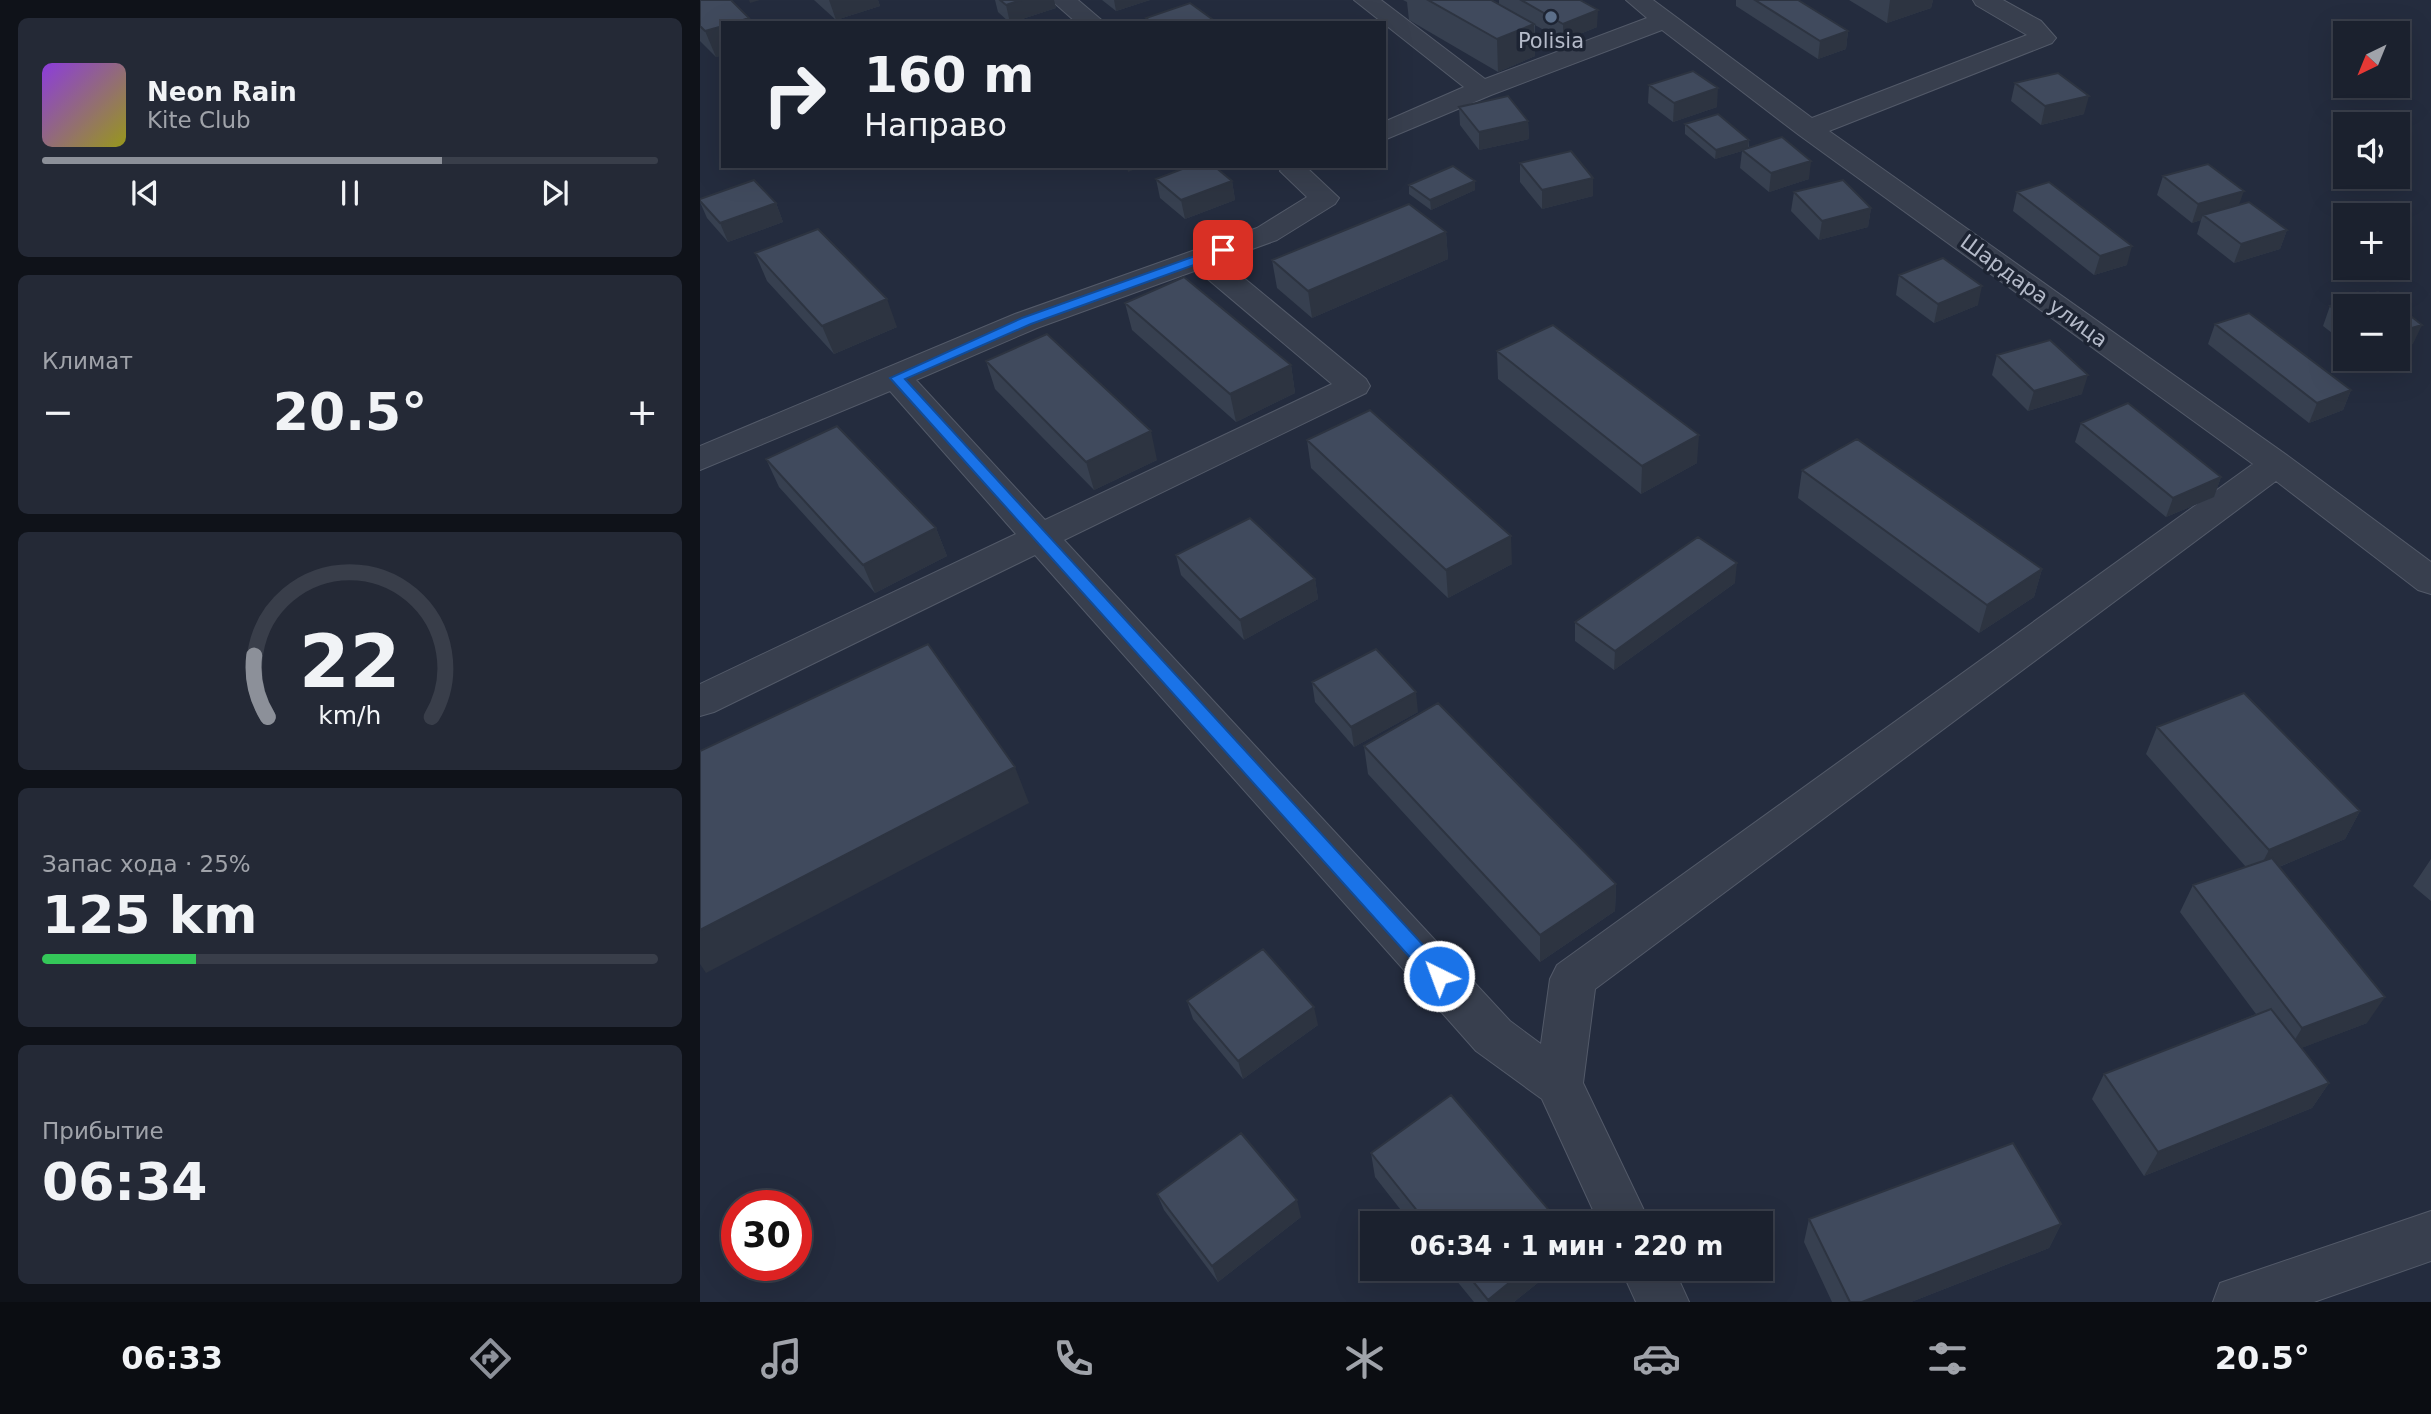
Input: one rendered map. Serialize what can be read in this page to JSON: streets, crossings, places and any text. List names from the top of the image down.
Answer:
{
  "streets": {
    "street": ["Шардара улица"]
  },
  "places": ["Polisia"],
  "north": "bottom left",
  "page": {
    "map_buttons": ["+", "−"],
    "turn": ["160 m", "Направо"],
    "song": ["Neon Rain", "Kite Club"],
    "tile": [
      "Климат",
      ["Запас хода · 25%", "125 km"],
      ["Прибытие", "06:34"]
    ],
    "heat": ["−", "20.5°", "+"],
    "limit": "30",
    "trip": "06:34 · 1 мин · 220 m",
    "tabs": ["06:33", "20.5°"],
    "gauge": ["22", "km/h"]
  }
}
